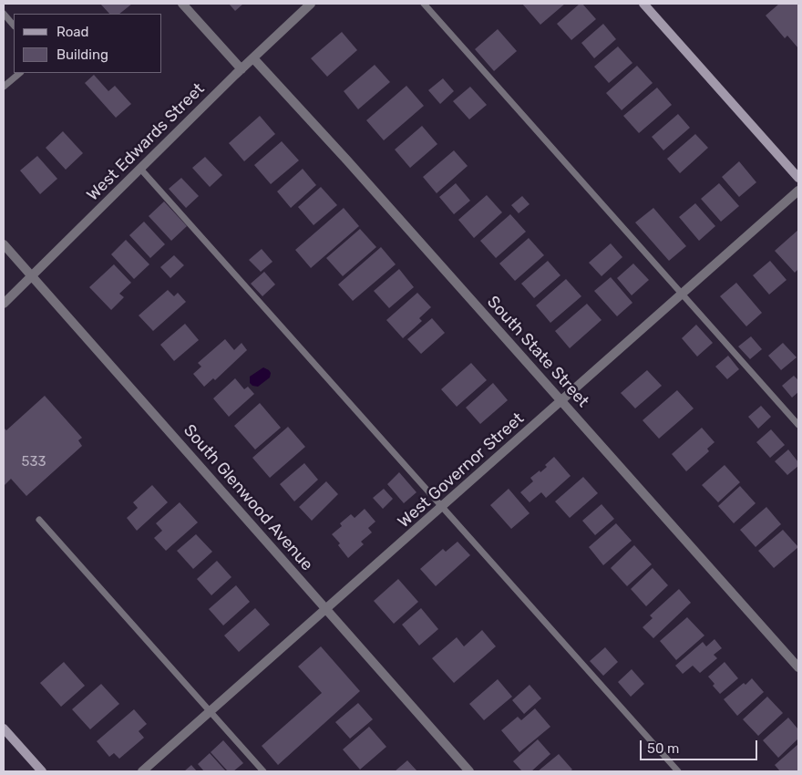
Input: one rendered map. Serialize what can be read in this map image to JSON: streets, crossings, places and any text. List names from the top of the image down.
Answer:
{
  "streets": {
    "street": [
      "West Edwards Street",
      "South State Street",
      "West Governor Street",
      "South Glenwood Avenue"
    ]
  },
  "crossings": [
    ["West Edwards Street", "South State Street"],
    ["West Edwards Street", "South Glenwood Avenue"],
    ["South State Street", "West Governor Street"],
    ["West Governor Street", "South Glenwood Avenue"]
  ],
  "house_numbers": ["533"],
  "legend": ["Road", "Building"],
  "scale_bar": "50 m"
}
